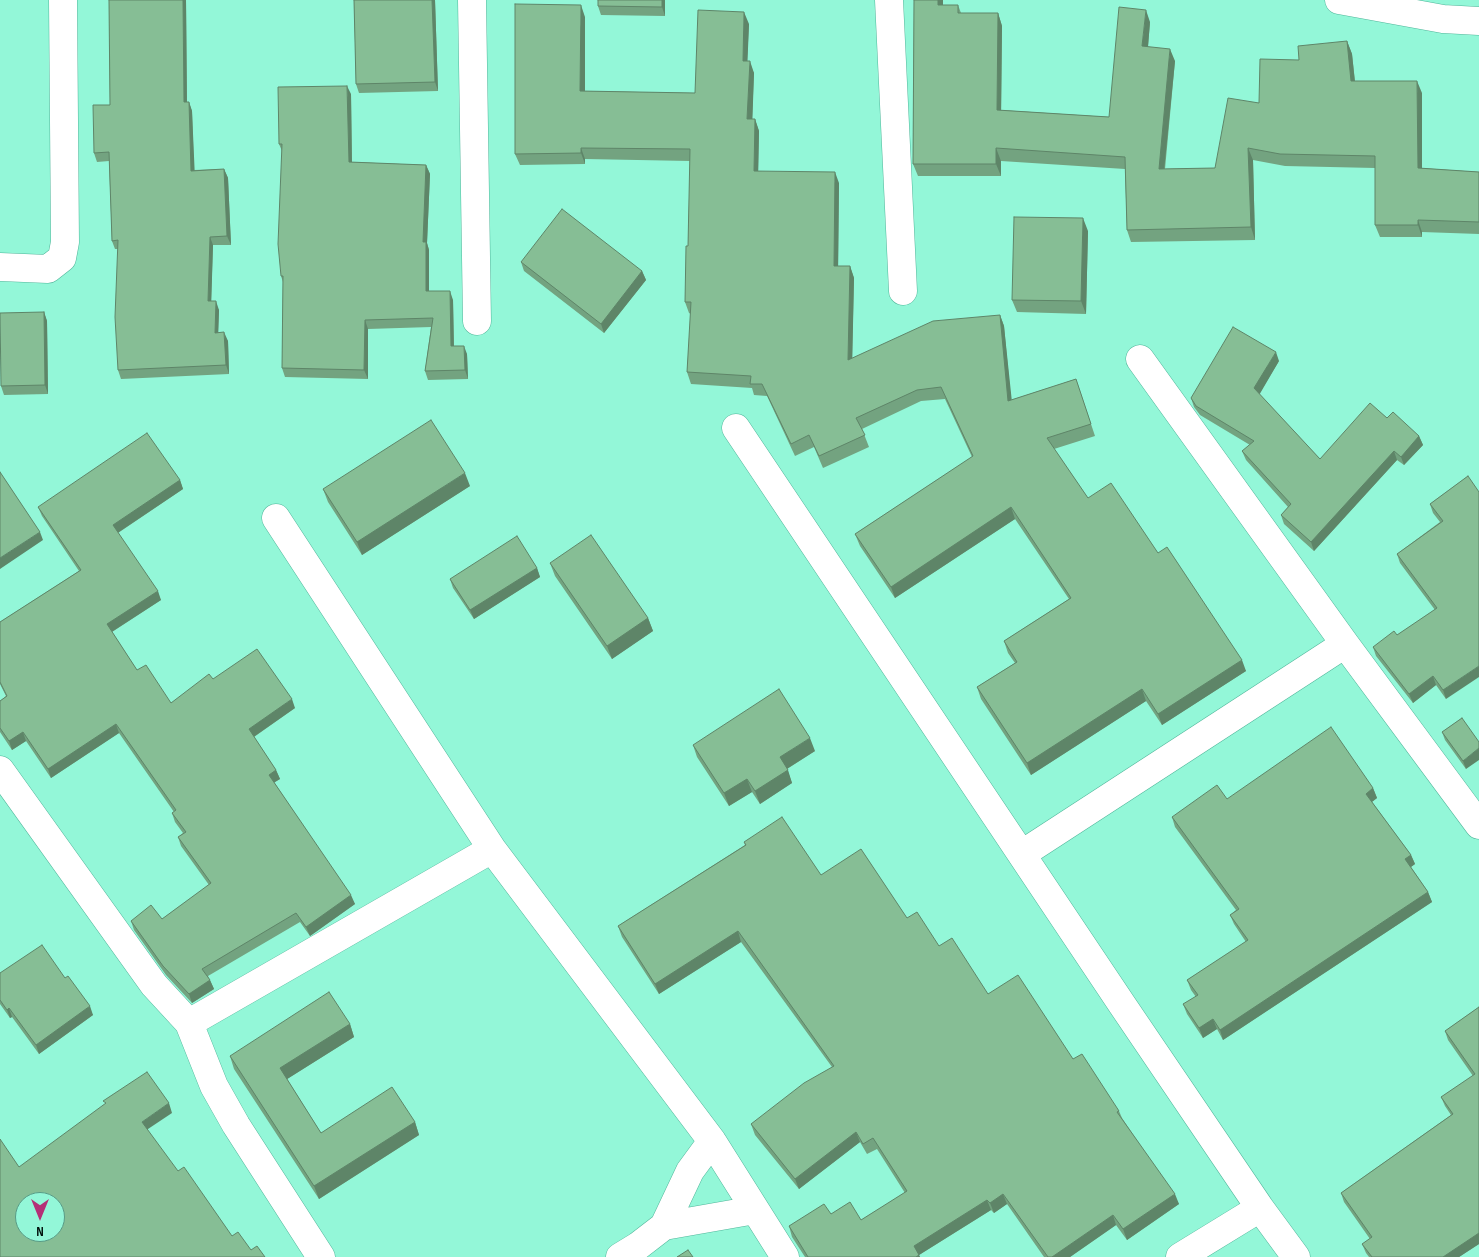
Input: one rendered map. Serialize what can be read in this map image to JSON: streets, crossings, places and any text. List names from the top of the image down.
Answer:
{
  "north": "bottom"
}
